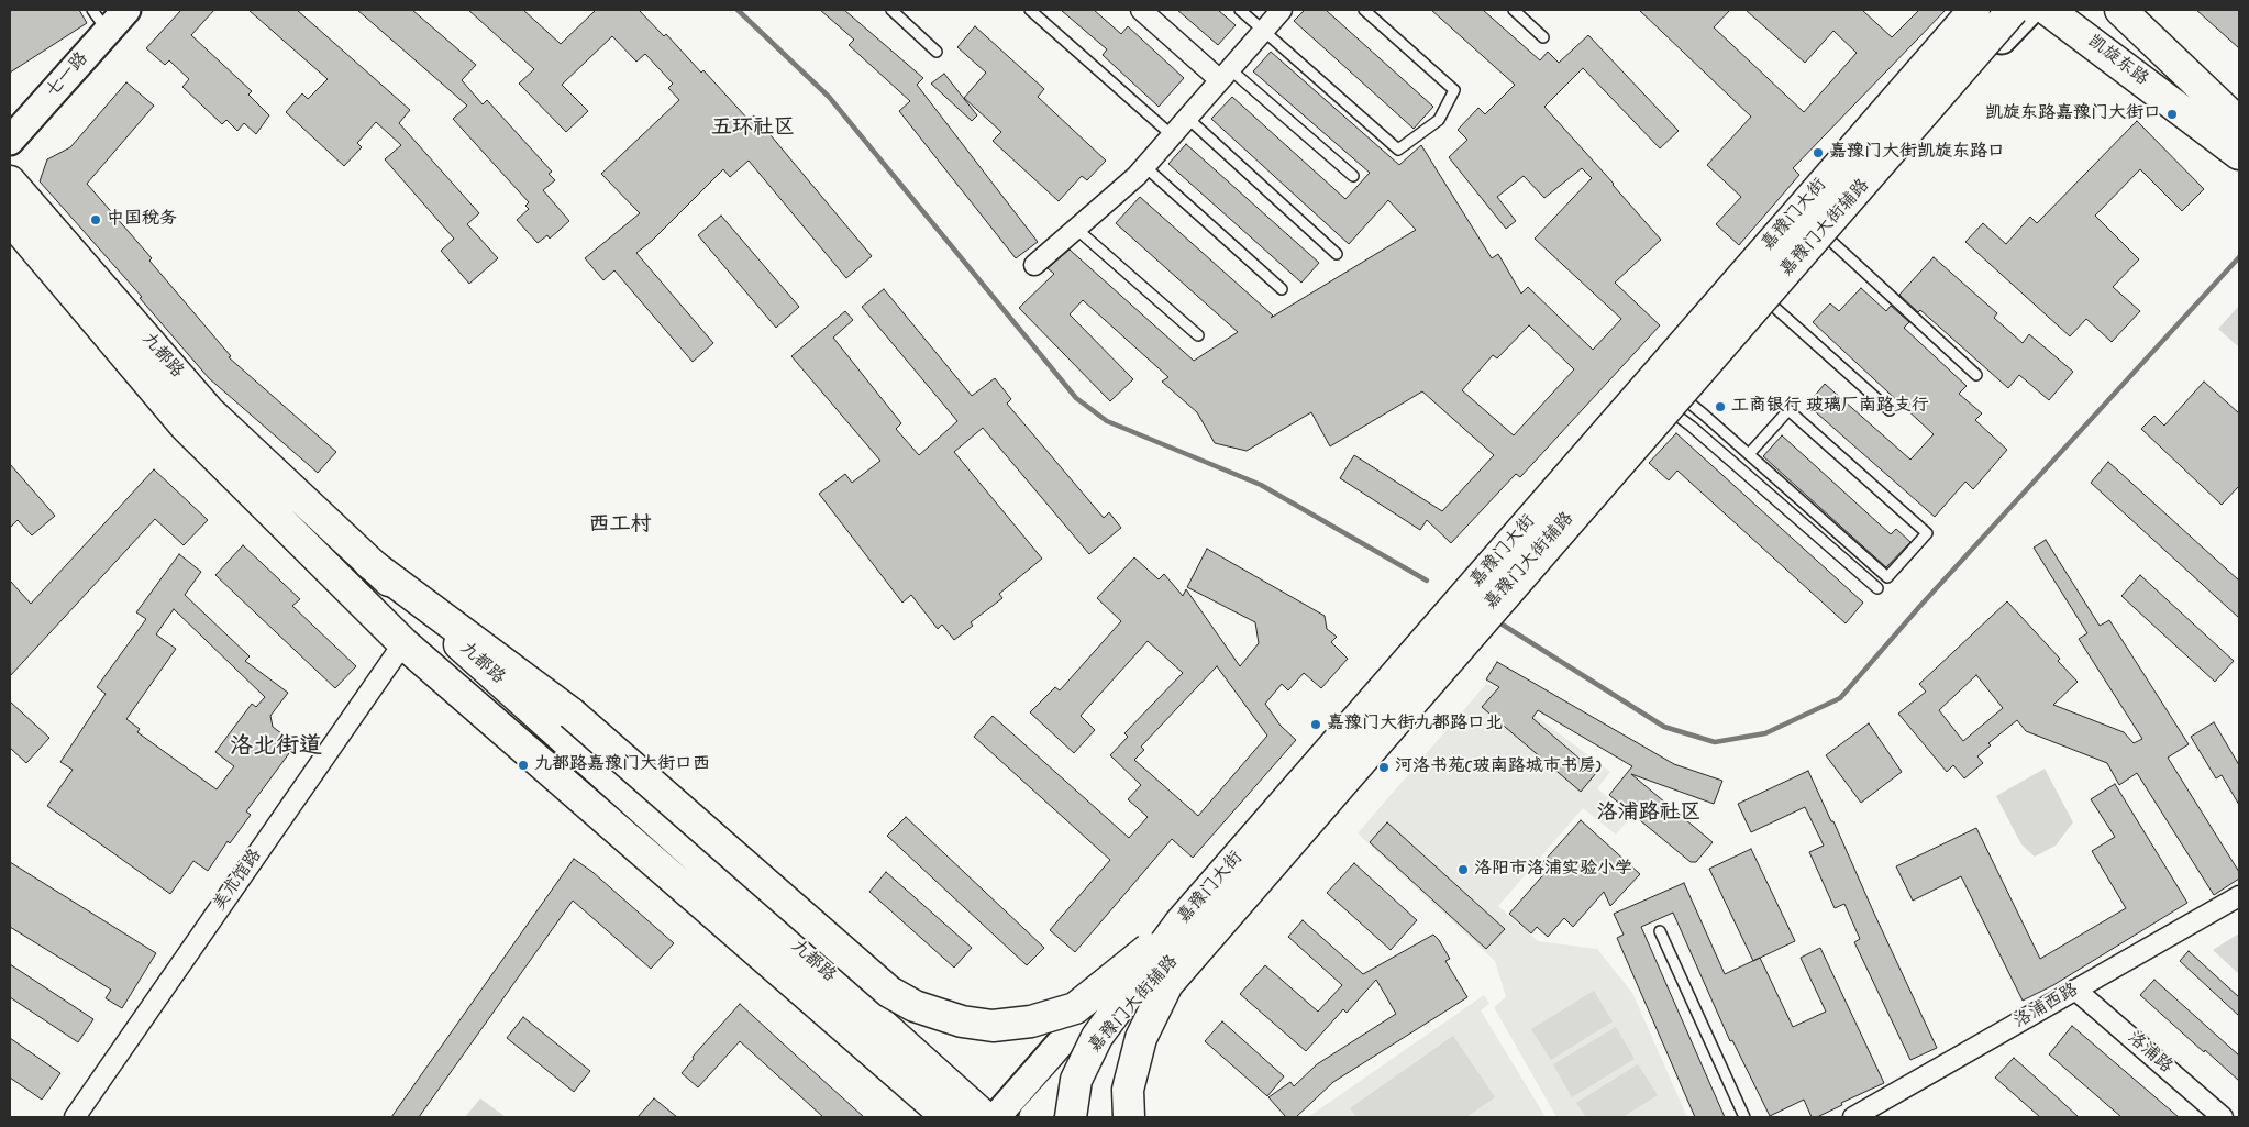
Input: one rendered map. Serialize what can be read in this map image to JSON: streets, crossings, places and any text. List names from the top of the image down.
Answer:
{
  "streets": {
    "main road": [
      "凯旋东路",
      "七一路",
      "嘉豫门大街",
      "嘉豫门大街辅路",
      "九都路"
    ],
    "street": ["美术馆路", "洛浦西路", "洛浦路"]
  },
  "crossings": [
    ["九都路", "美术馆路"],
    ["洛浦西路", "洛浦路"]
  ],
  "districts": [
    "五环社区",
    "西工村",
    "洛北街道",
    "洛浦路社区"
  ],
  "places": [
    "凯旋东路嘉豫门大街口",
    "嘉豫门大街凯旋东路口",
    "中国税务",
    "工商银行 玻璃厂南路支行",
    "嘉豫门大街九都路口北",
    "九都路嘉豫门大街口西",
    "河洛书苑(玻南路城市书房)",
    "洛阳市洛浦实验小学"
  ]
}
